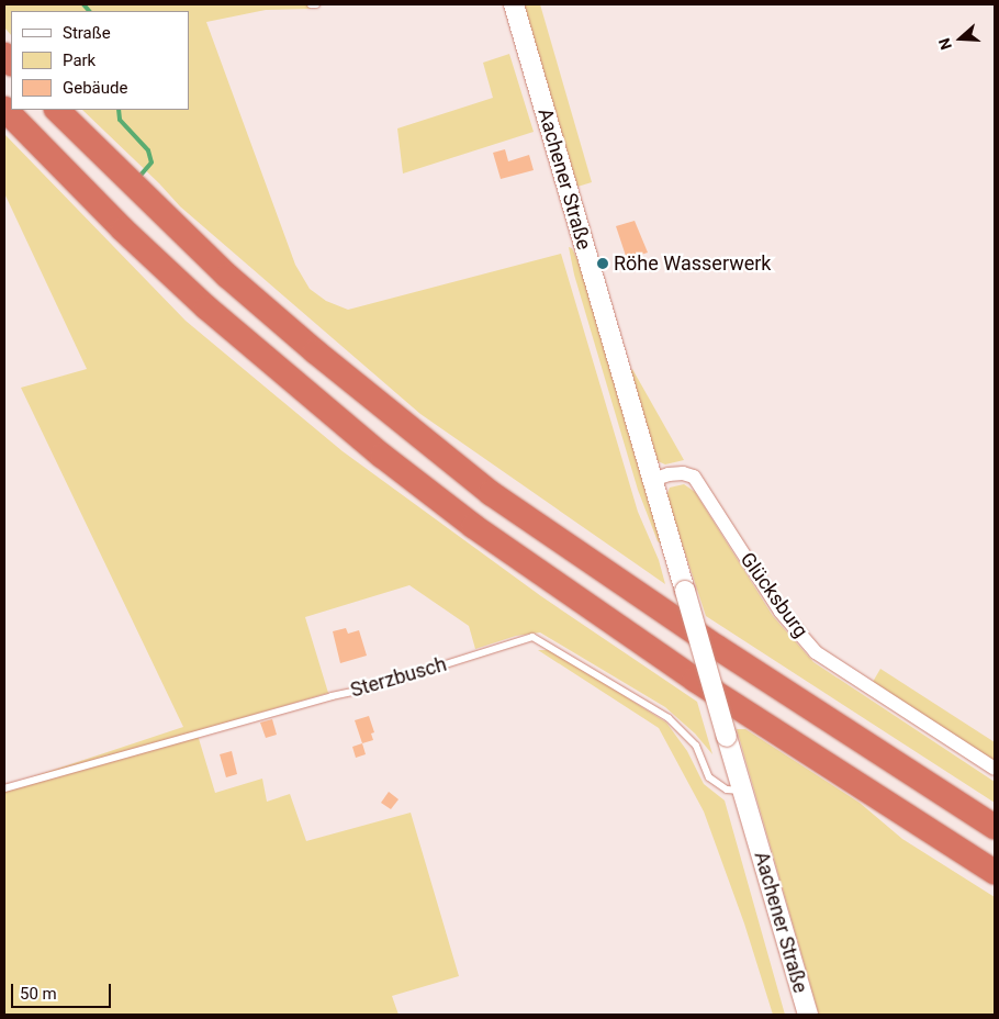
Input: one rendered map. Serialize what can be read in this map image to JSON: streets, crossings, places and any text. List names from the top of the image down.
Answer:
{
  "streets": {
    "main road": ["Aachener Straße"],
    "street": ["Glücksburg"],
    "lane": ["Sterzbusch"]
  },
  "crossings": [
    ["Aachener Straße", "Glücksburg"],
    ["Aachener Straße", "Sterzbusch"]
  ],
  "places": ["Röhe Wasserwerk"],
  "legend": ["Straße", "Park", "Gebäude"],
  "scale_bar": "50 m",
  "north": "left"
}
